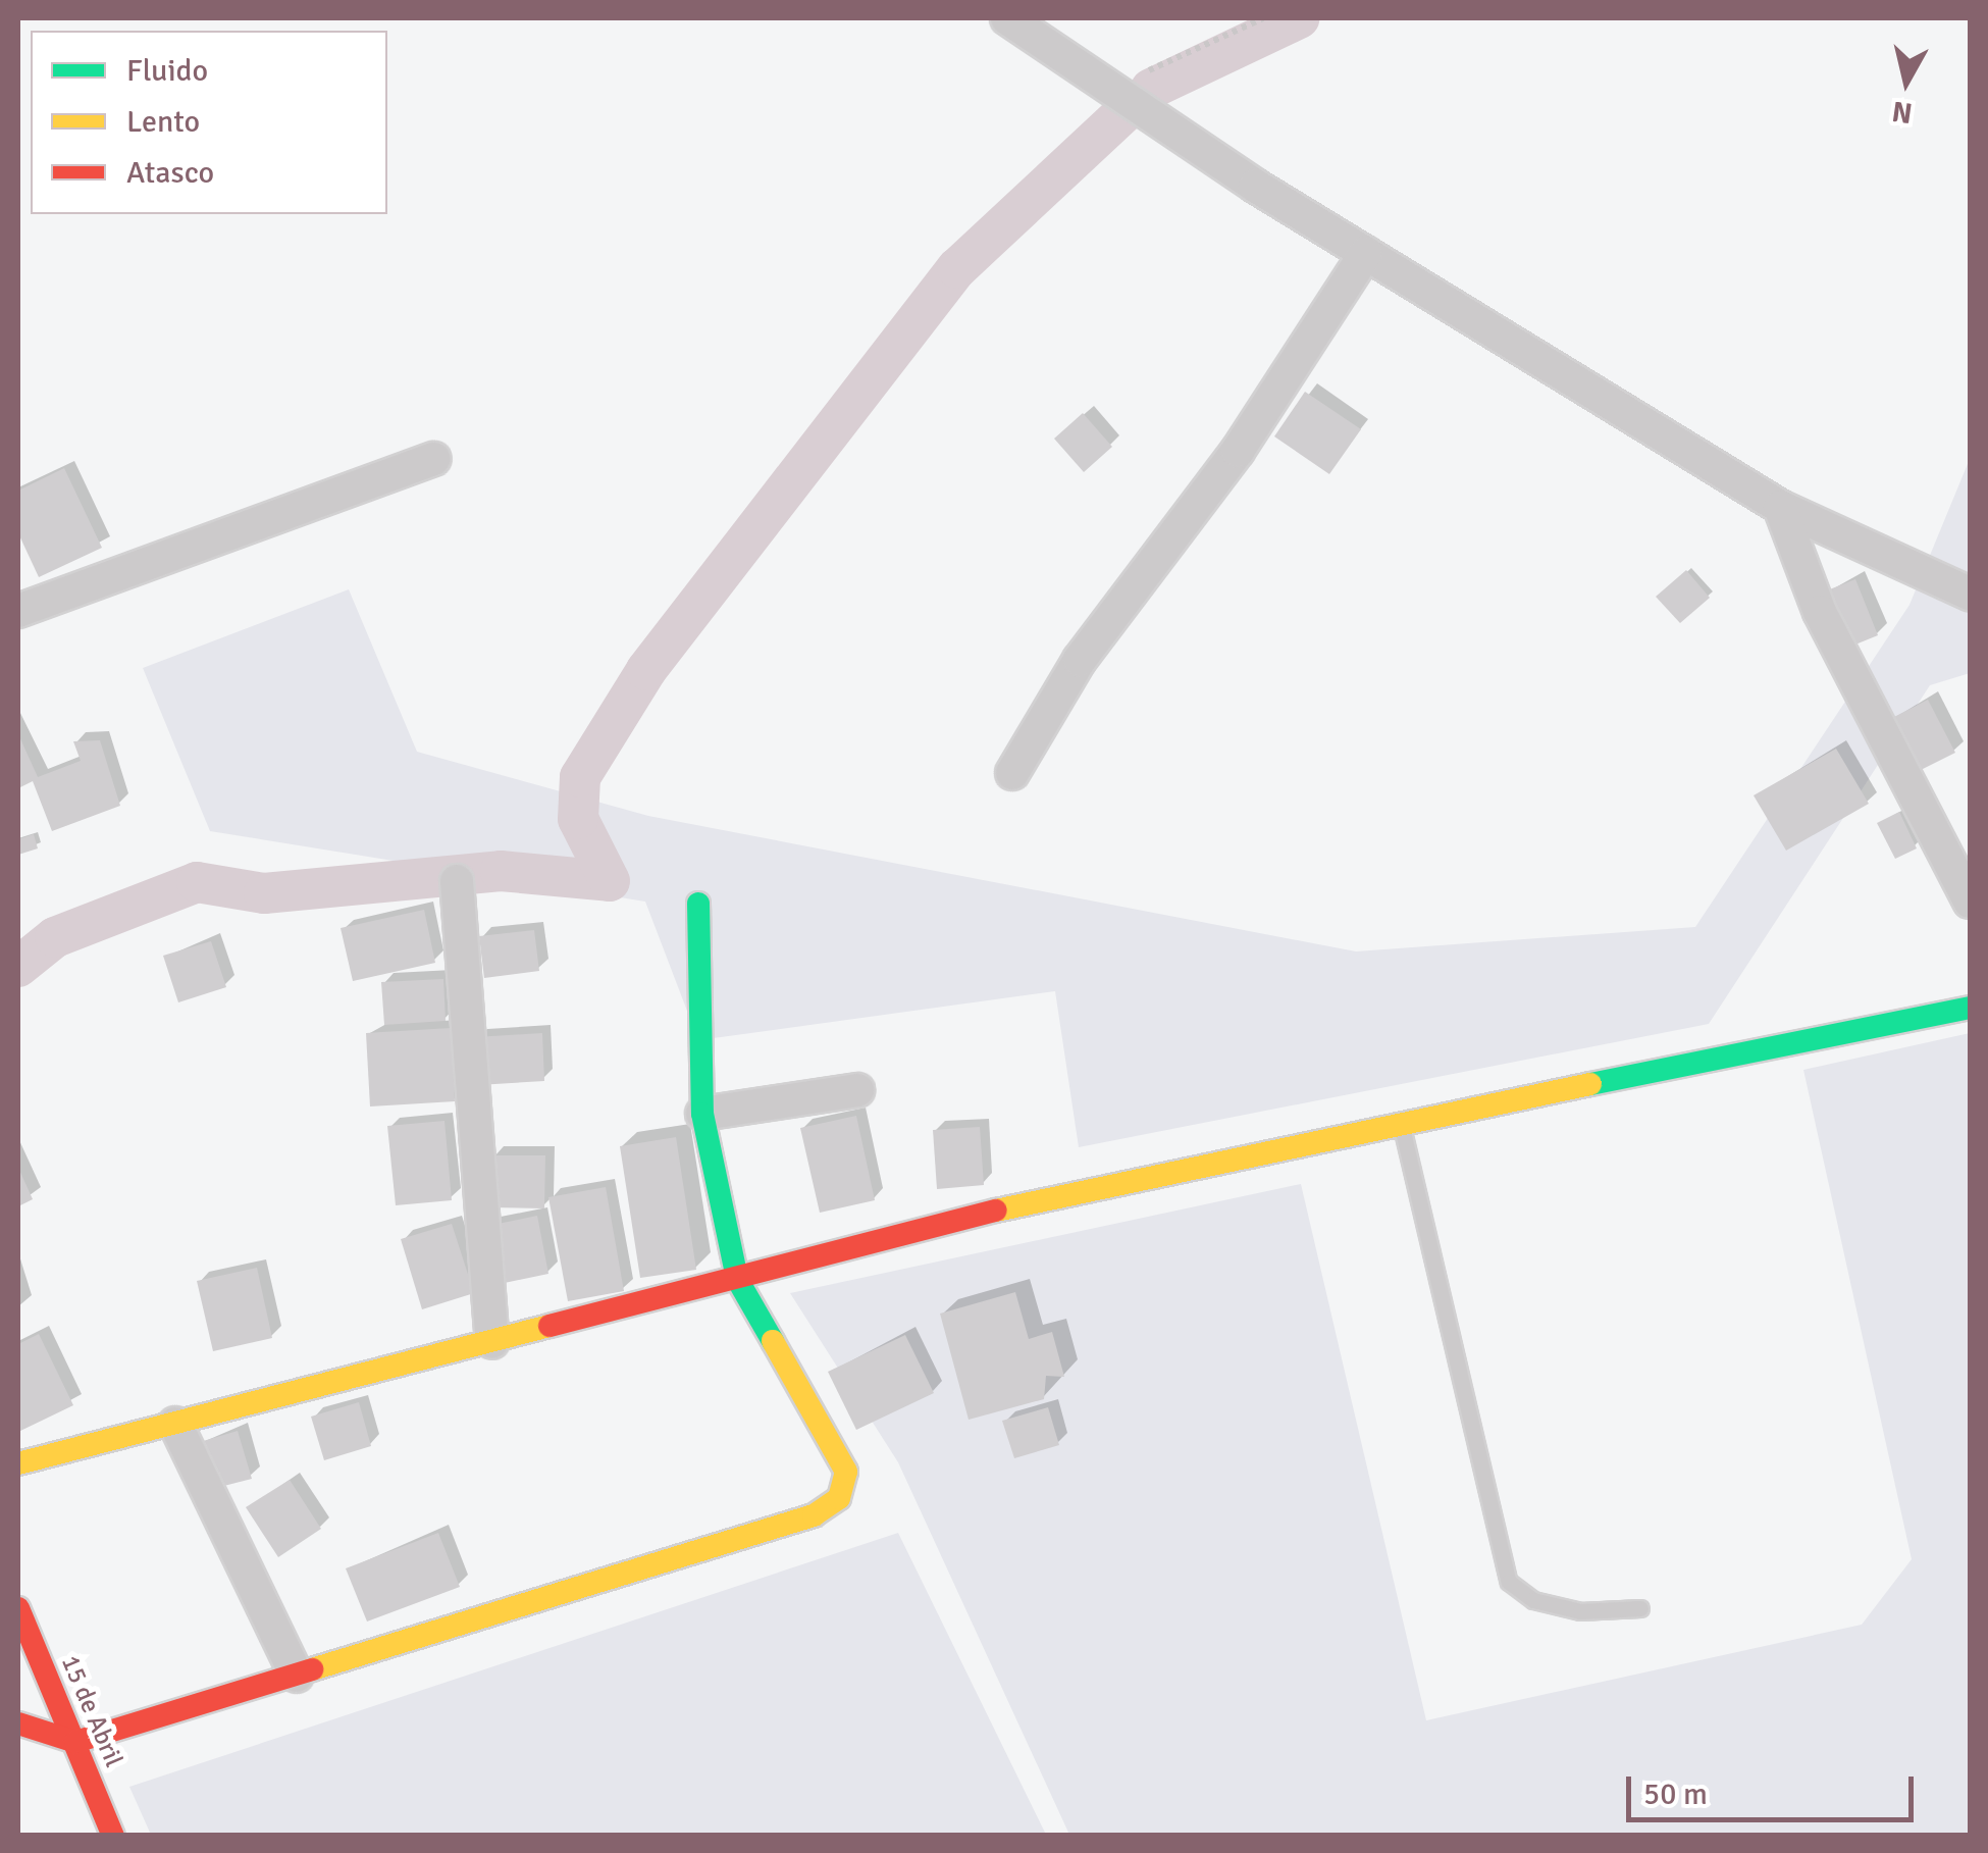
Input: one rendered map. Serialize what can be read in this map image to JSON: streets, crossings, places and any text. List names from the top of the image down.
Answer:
{
  "streets": {
    "street": ["15 de Abril"]
  },
  "legend": ["Fluido", "Lento", "Atasco"],
  "scale_bar": "50 m",
  "north": "bottom"
}
